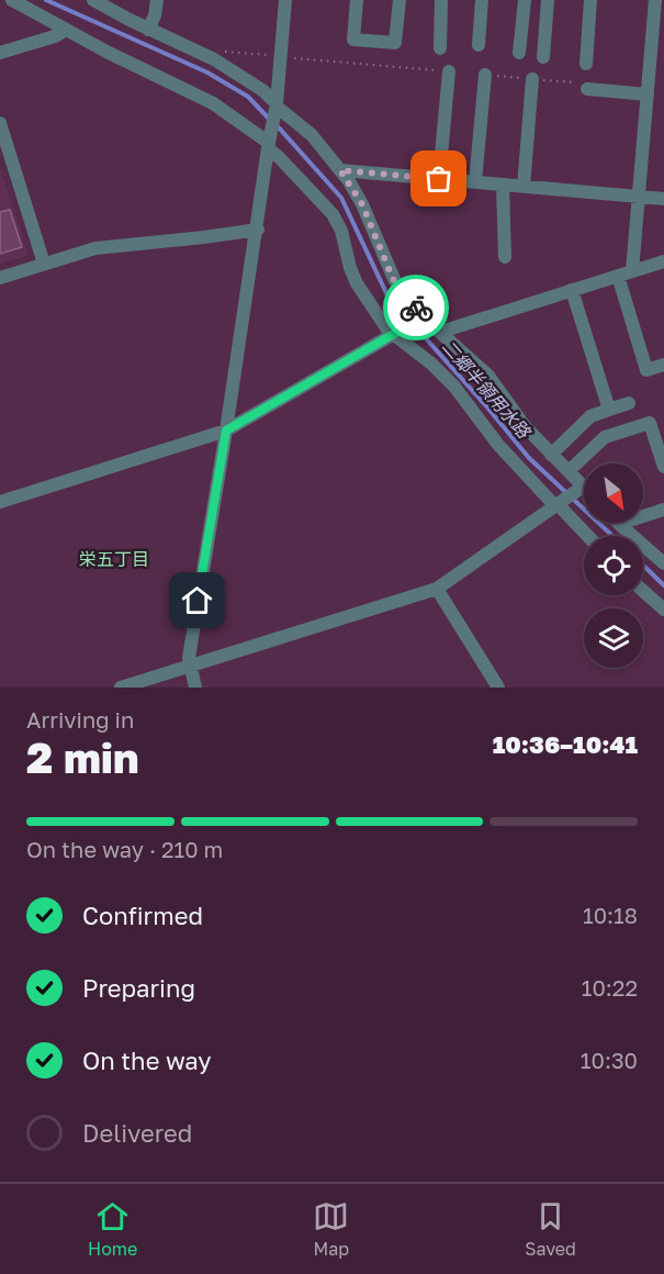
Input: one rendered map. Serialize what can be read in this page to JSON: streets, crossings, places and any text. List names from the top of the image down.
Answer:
{
  "districts": ["栄五丁目"],
  "water": ["二郷半領用水路"],
  "north": "bottom right",
  "page": {
    "heading": ["2 min", "Arriving in", "10:36–10:41"],
    "bar": "On the way · 210 m",
    "list": [
      ["Confirmed", "10:18"],
      ["Preparing", "10:22"],
      ["On the way", "10:30"],
      "Delivered"
    ],
    "tabs": ["Home", "Map", "Saved"]
  }
}
